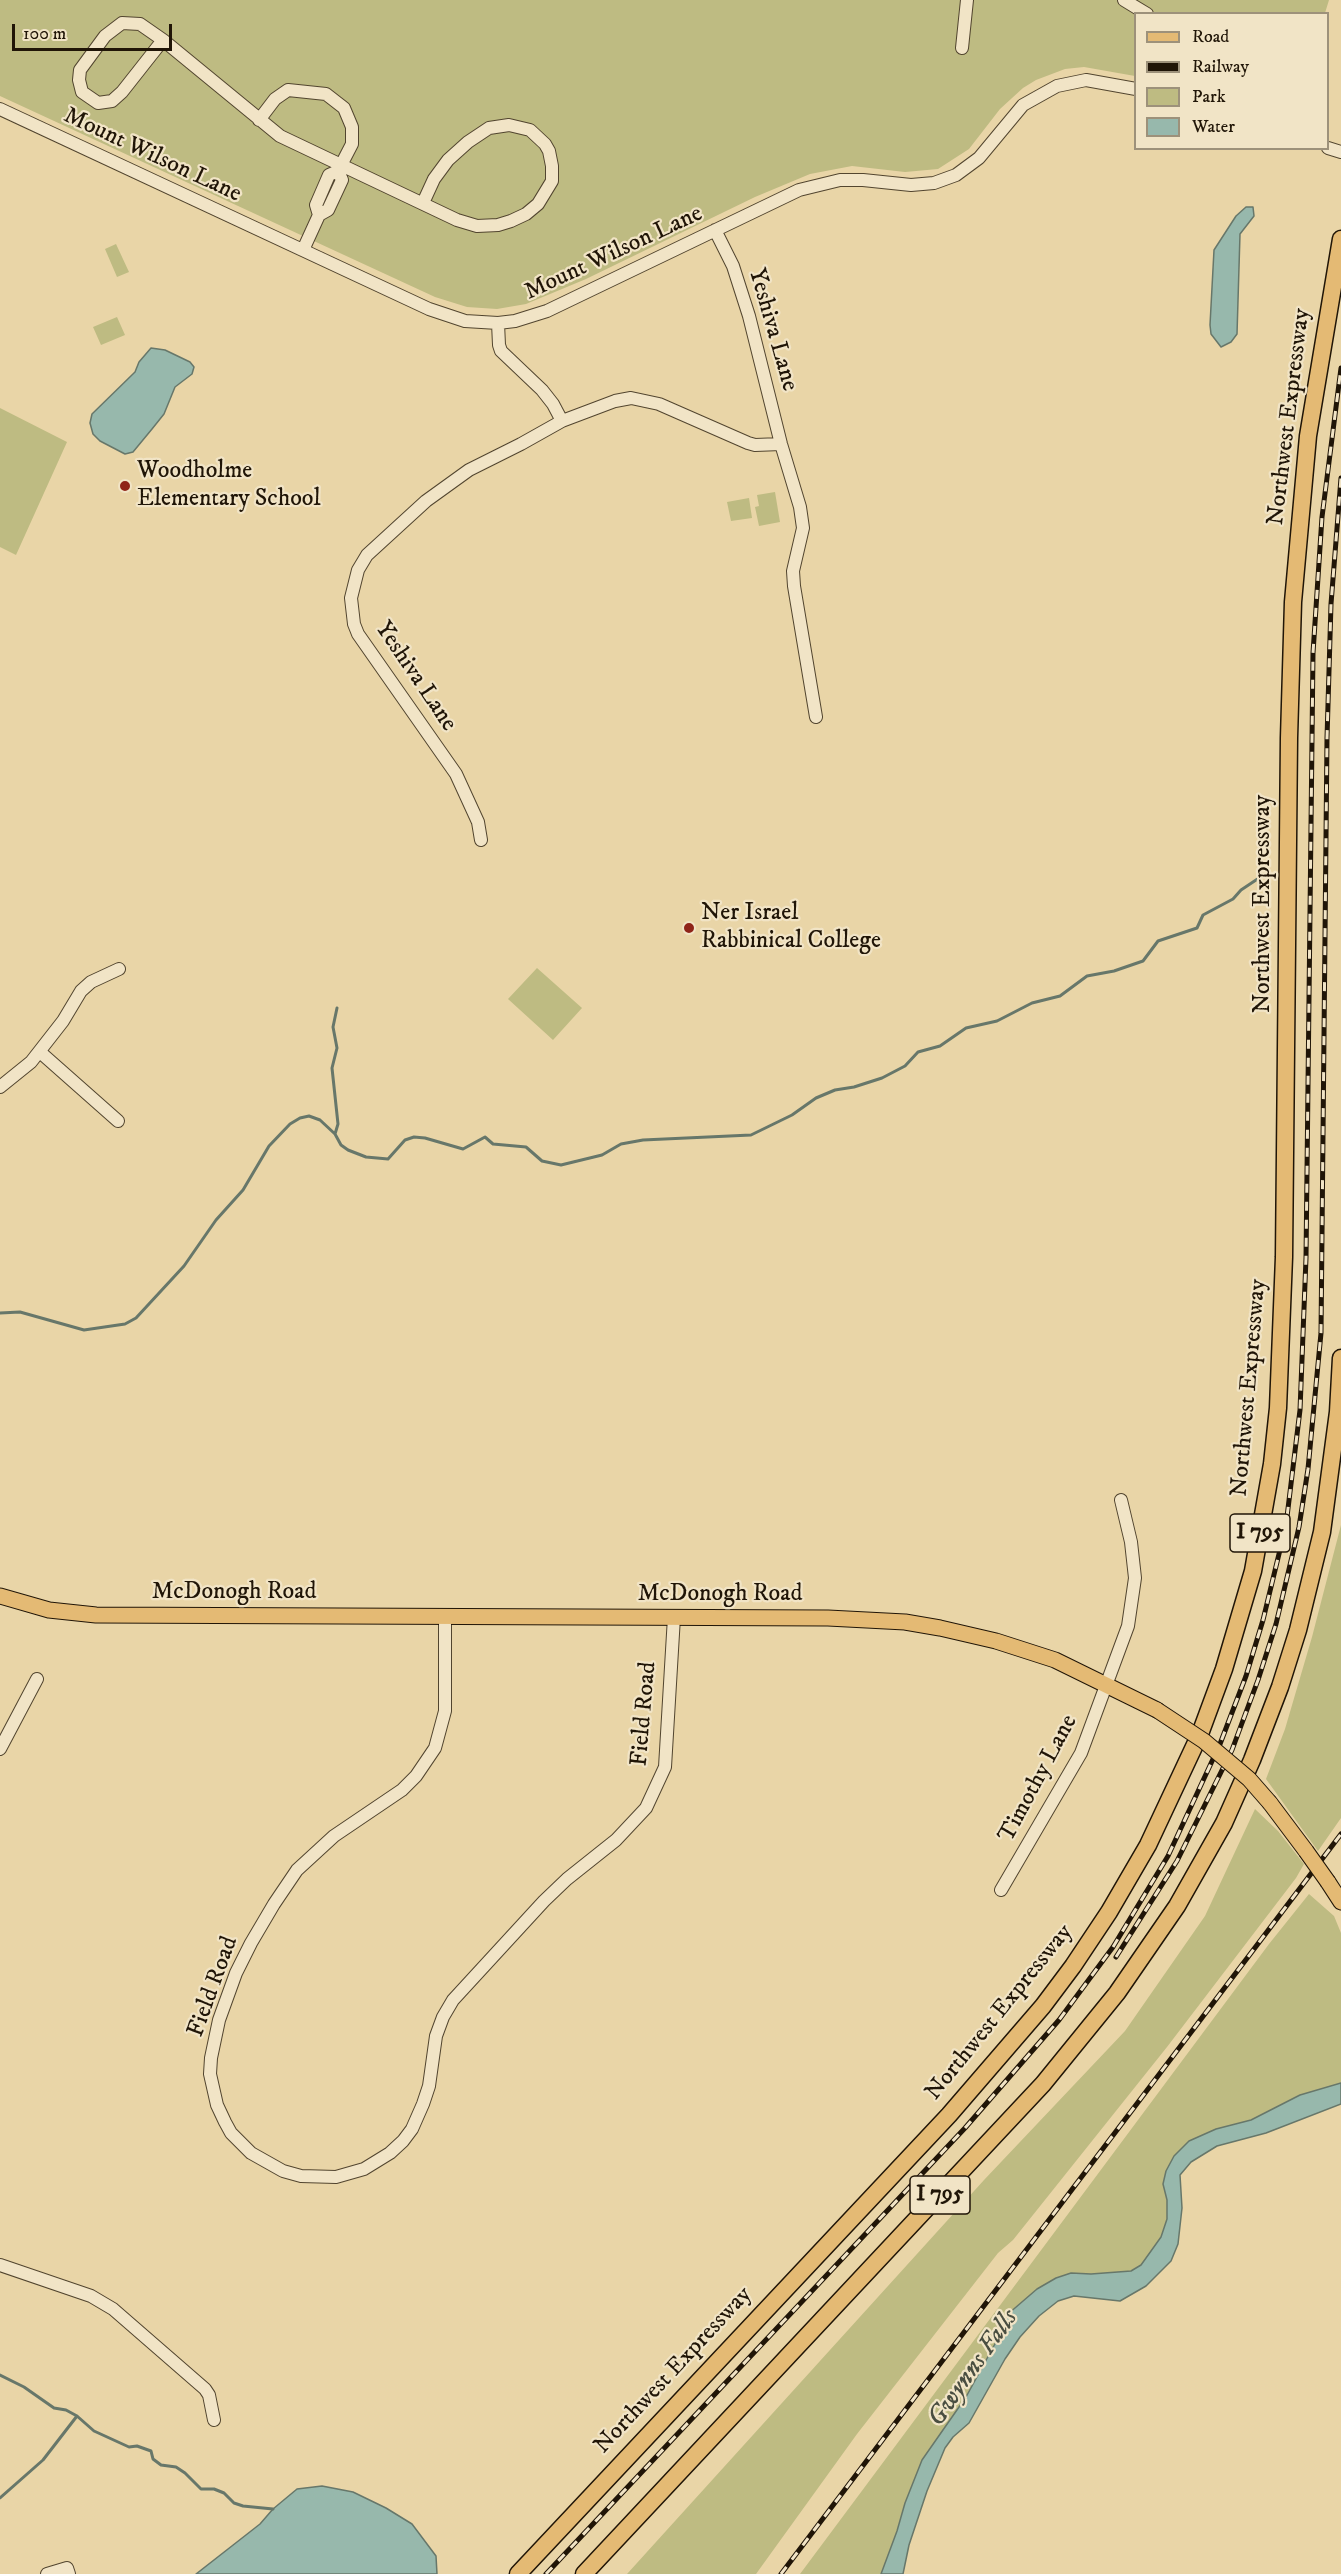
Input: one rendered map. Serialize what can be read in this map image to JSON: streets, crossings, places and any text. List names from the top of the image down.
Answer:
{
  "streets": {
    "highway": ["Northwest Expressway", "I 795"],
    "main road": ["McDonogh Road"],
    "street": [
      "Mount Wilson Lane",
      "Yeshiva Lane",
      "Field Road",
      "Timothy Lane"
    ]
  },
  "crossings": [
    ["Mount Wilson Lane", "Yeshiva Lane"],
    ["McDonogh Road", "Field Road"],
    ["McDonogh Road", "Timothy Lane"]
  ],
  "water": ["Gwynns Falls"],
  "places": ["Woodholme Elementary School", "Ner Israel Rabbinical College"],
  "legend": [
    "Road",
    "Railway",
    "Park",
    "Water"
  ],
  "scale_bar": "100 m"
}
